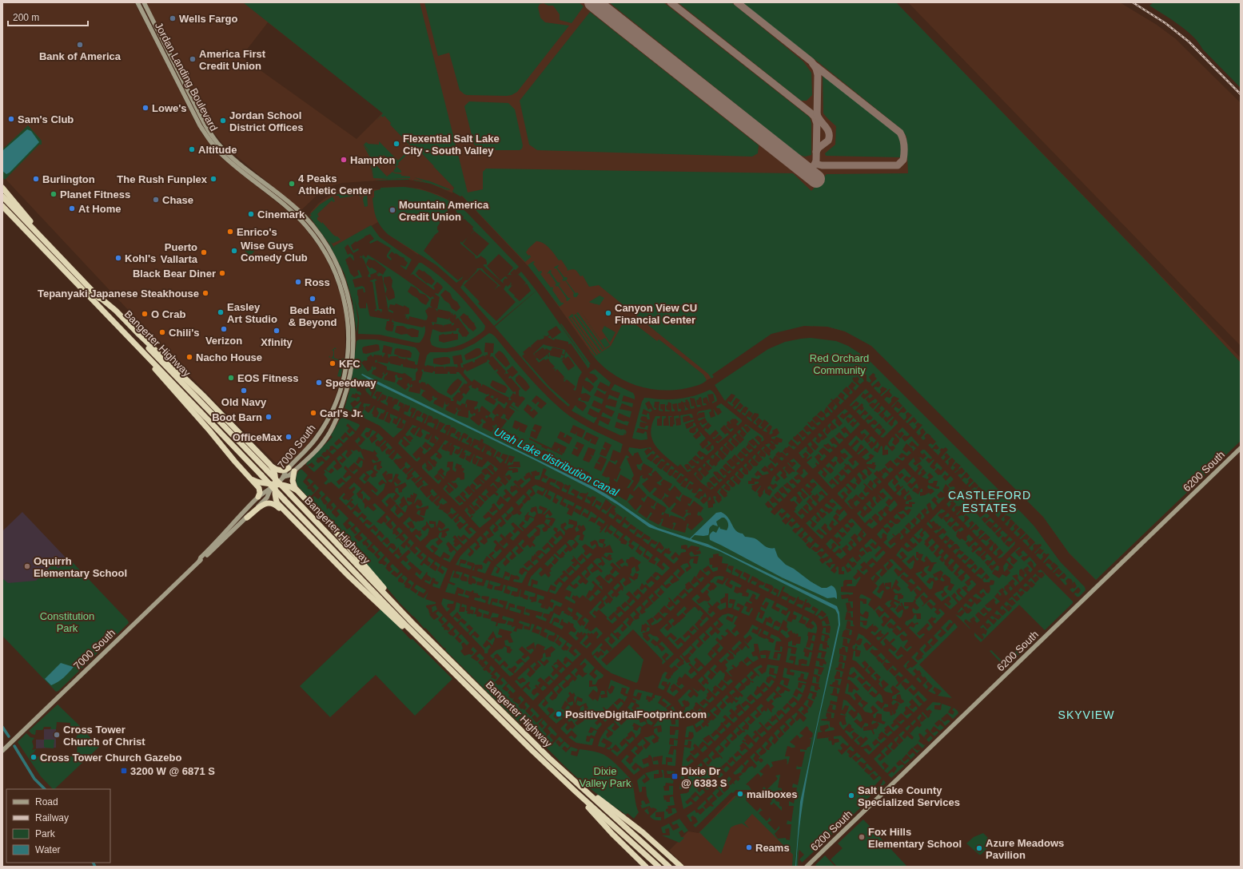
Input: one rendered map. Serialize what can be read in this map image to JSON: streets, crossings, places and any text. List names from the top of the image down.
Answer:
{
  "streets": {
    "highway": ["Bangerter Highway"],
    "main road": ["Jordan Landing Boulevard", "7000 South", "6200 South"]
  },
  "crossings": [
    ["Jordan Landing Boulevard", "7000 South"]
  ],
  "districts": ["CASTLEFORD ESTATES", "SKYVIEW"],
  "water": ["Utah Lake distribution canal"],
  "parks": ["Red Orchard Community", "Constitution Park", "Dixie Valley Park"],
  "places": {
    "other": [
      "Wells Fargo",
      "Bank of America",
      "America First Credit Union",
      "Lowe's",
      "Sam's Club",
      "Jordan School District Offices",
      "Flexential Salt Lake City - South Valley",
      "Altitude",
      "Hampton",
      "Burlington",
      "The Rush Funplex",
      "4 Peaks Athletic Center",
      "Planet Fitness",
      "Chase",
      "At Home",
      "Mountain America Credit Union",
      "Cinemark",
      "Enrico's",
      "Wise Guys Comedy Club",
      "Puerto Vallarta",
      "Kohl's",
      "Black Bear Diner",
      "Ross",
      "Tepanyaki Japanese Steakhouse",
      "Bed Bath & Beyond",
      "Easley Art Studio",
      "Canyon View CU Financial Center",
      "O Crab",
      "Verizon",
      "Xfinity",
      "Chili's",
      "Nacho House",
      "KFC",
      "EOS Fitness",
      "Speedway",
      "Old Navy",
      "Carl's Jr.",
      "Boot Barn",
      "OfficeMax",
      "Oquirrh Elementary School",
      "PositiveDigitalFootprint.com",
      "Cross Tower Church of Christ",
      "Cross Tower Church Gazebo",
      "mailboxes",
      "Salt Lake County Specialized Services",
      "Fox Hills Elementary School",
      "Reams",
      "Azure Meadows Pavilion"
    ],
    "transit": ["3200 W @ 6871 S", "Dixie Dr @ 6383 S"]
  },
  "legend": [
    "Road",
    "Railway",
    "Park",
    "Water"
  ],
  "scale_bar": "200 m"
}
